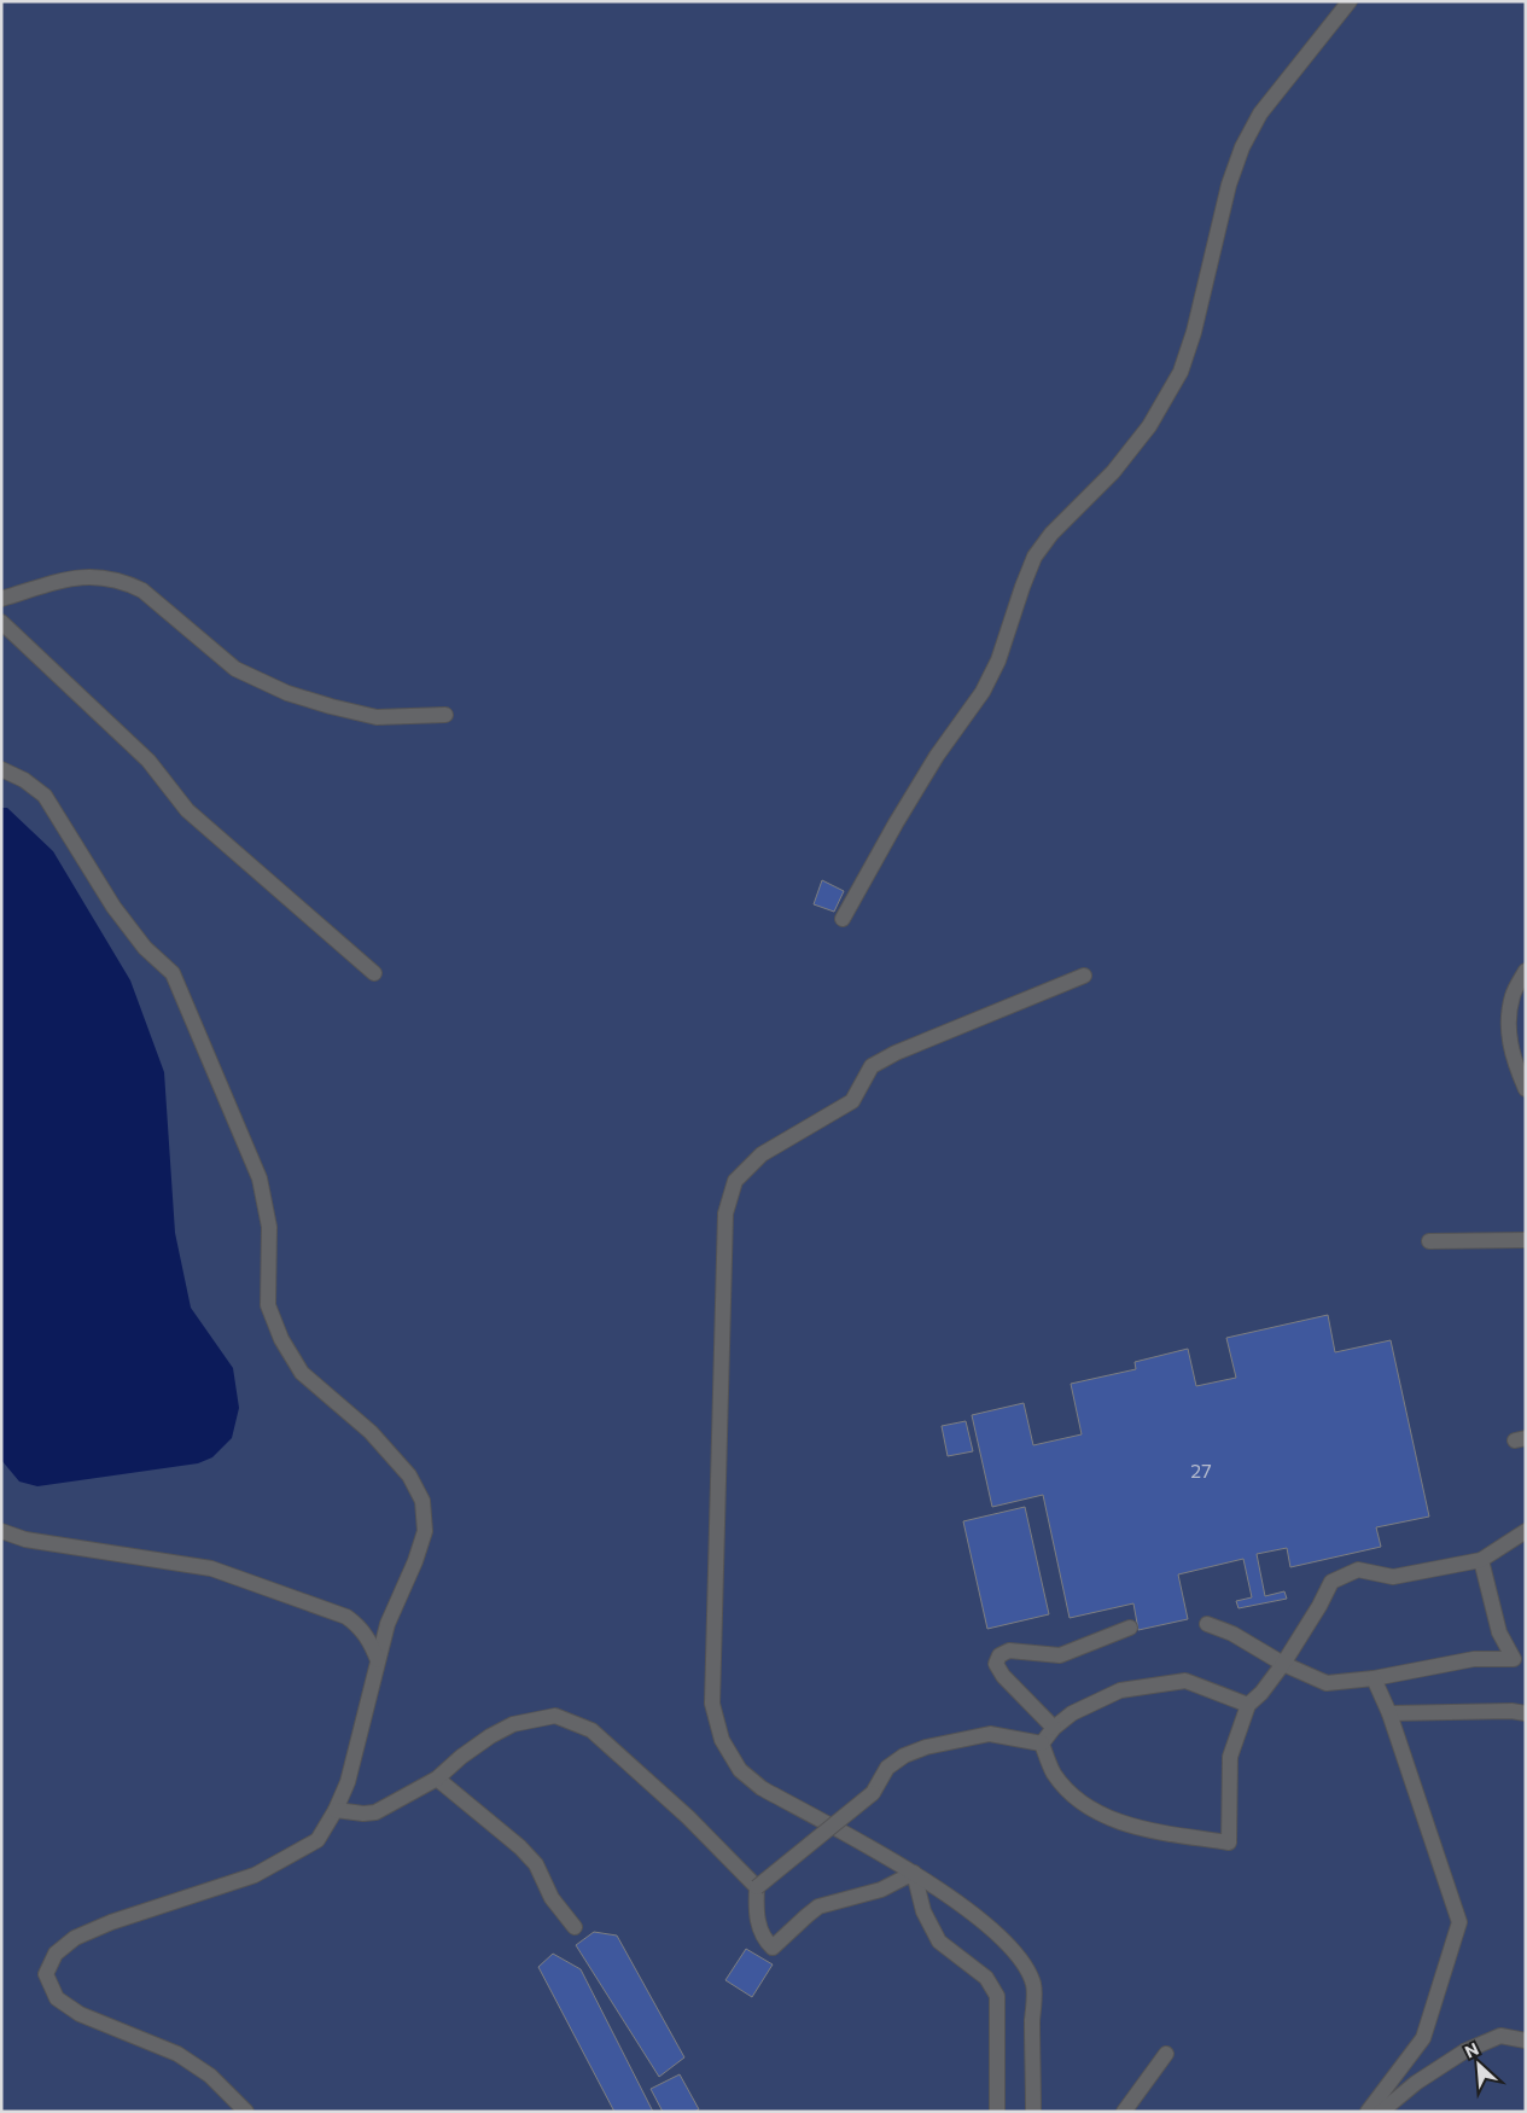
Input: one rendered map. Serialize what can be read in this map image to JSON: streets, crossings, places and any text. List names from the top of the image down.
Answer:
{
  "house_numbers": ["27"],
  "north": "top left"
}
